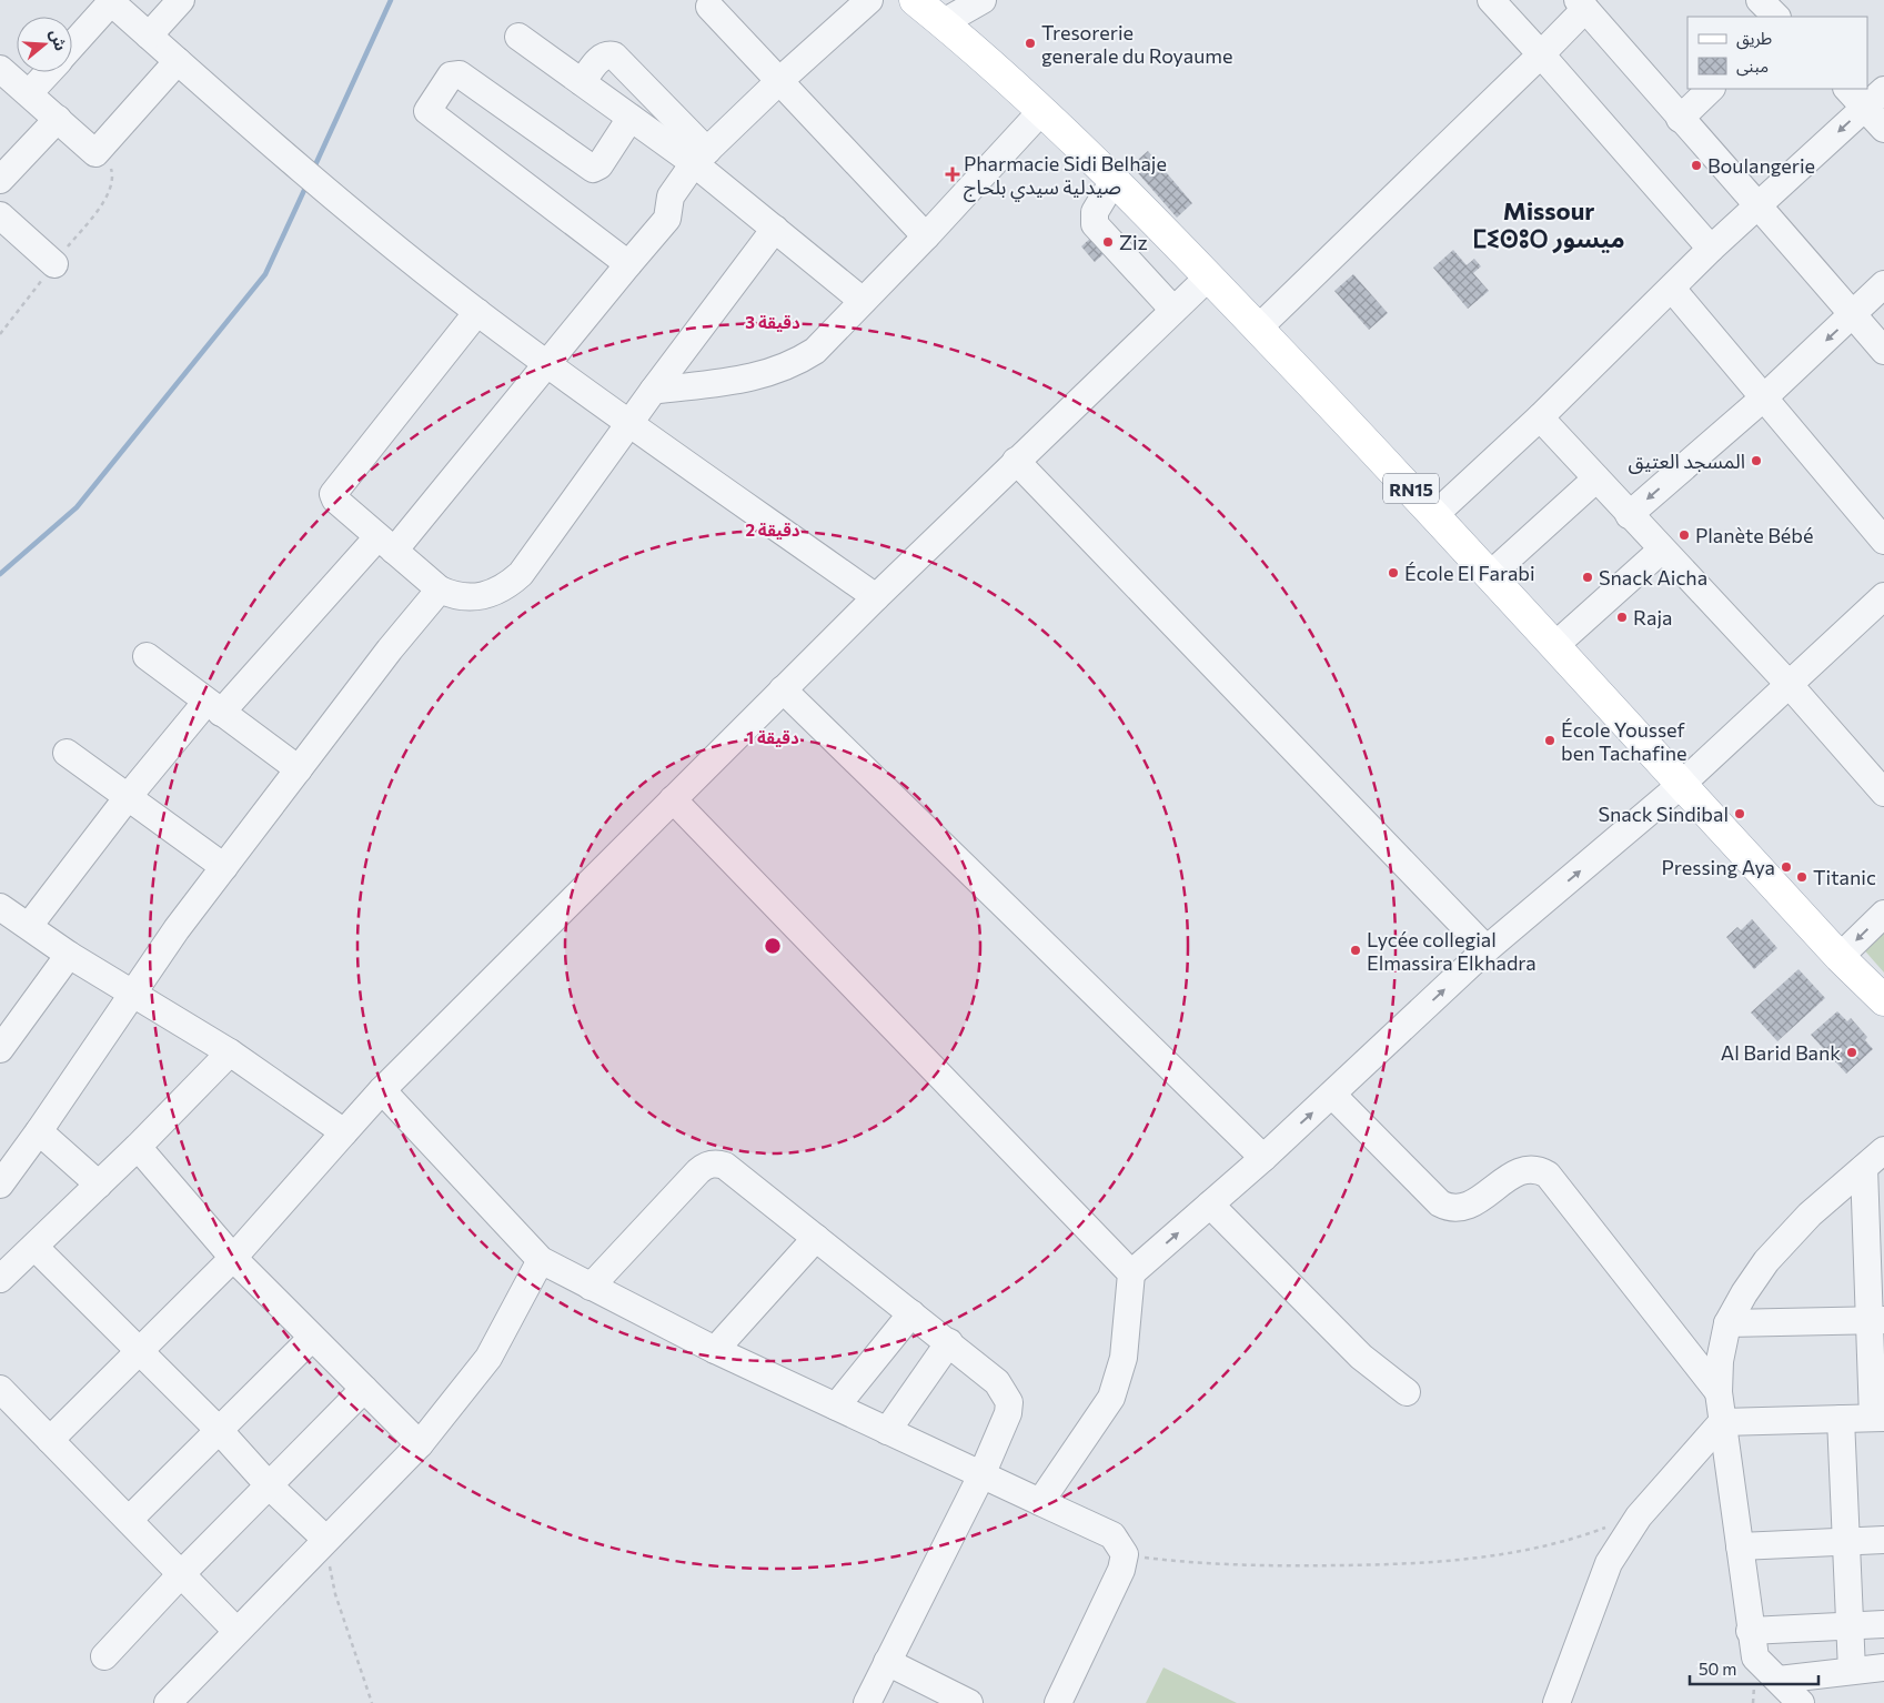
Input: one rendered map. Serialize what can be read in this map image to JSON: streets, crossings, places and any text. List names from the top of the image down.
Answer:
{
  "streets": {
    "main road": ["RN15"]
  },
  "districts": ["Missour ⵎⵉⵙⵓⵔ ميسور"],
  "places": {
    "other": [
      "Tresorerie generale du Royaume",
      "Boulangerie",
      "Ziz",
      "المسجد العتيق",
      "Planète Bébé",
      "École El Farabi",
      "Snack Aicha",
      "Raja",
      "École Youssef ben Tachafine",
      "Snack Sindibal",
      "Pressing Aya",
      "Titanic",
      "Lycée collegial Elmassira Elkhadra",
      "Al Barid Bank"
    ],
    "health": ["Pharmacie Sidi Belhaje صيدلية سيدي بلحاج"]
  },
  "legend": ["طريق", "مبنى"],
  "scale_bar": "50 m",
  "north": "right",
  "rings": ["3 دقيقة", "2 دقيقة", "1 دقيقة"]
}
